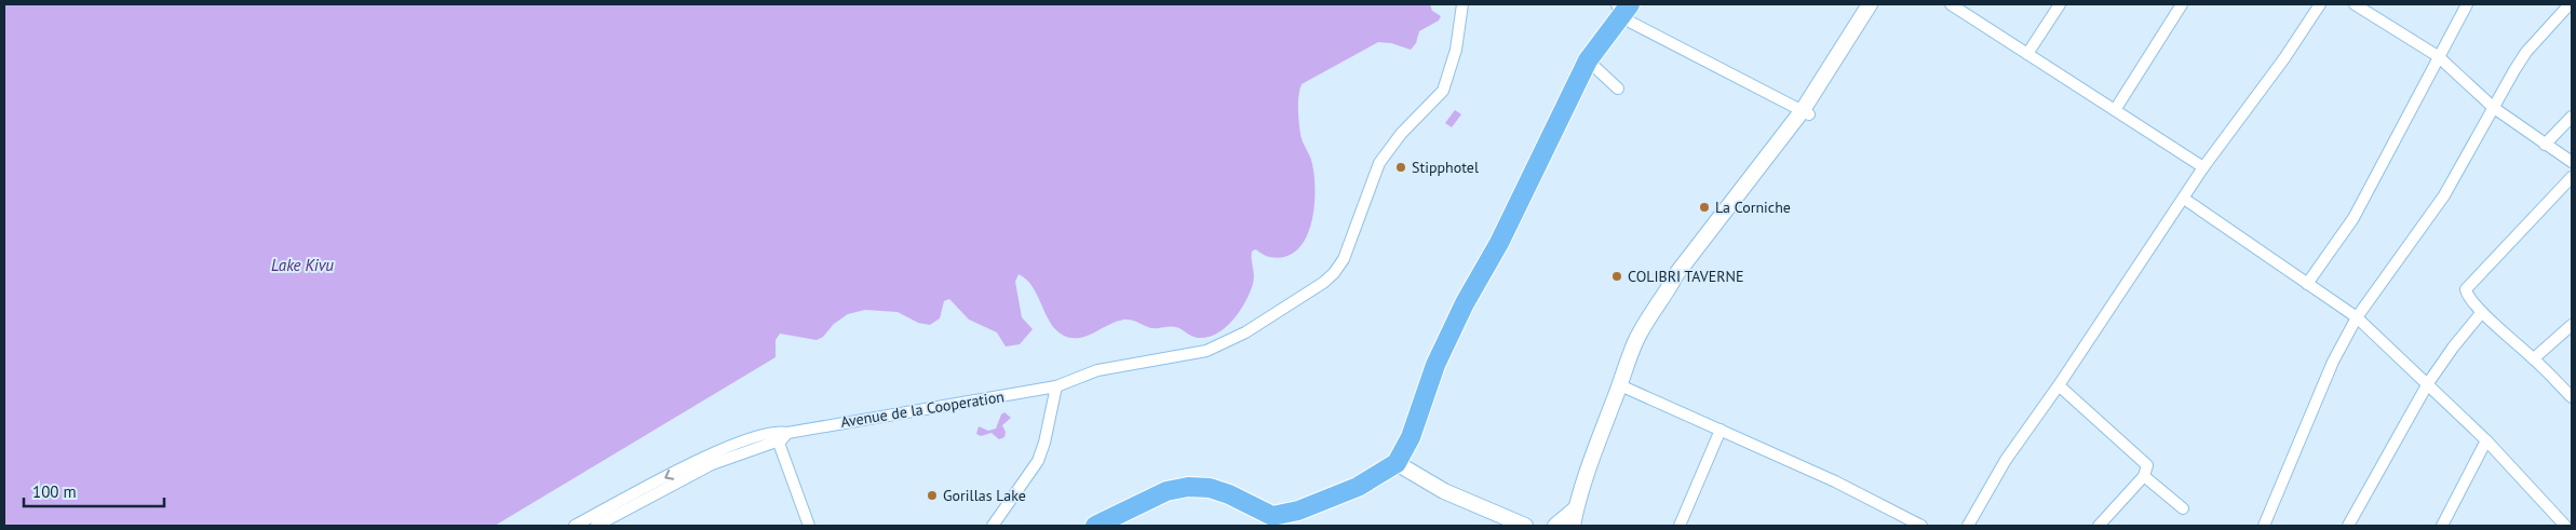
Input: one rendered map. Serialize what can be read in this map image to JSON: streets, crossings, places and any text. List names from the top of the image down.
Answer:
{
  "streets": {
    "street": ["Avenue de la Cooperation"]
  },
  "water": ["Lake Kivu"],
  "places": [
    "Stipphotel",
    "La Corniche",
    "COLIBRI TAVERNE",
    "Gorillas Lake"
  ],
  "scale_bar": "100 m"
}
